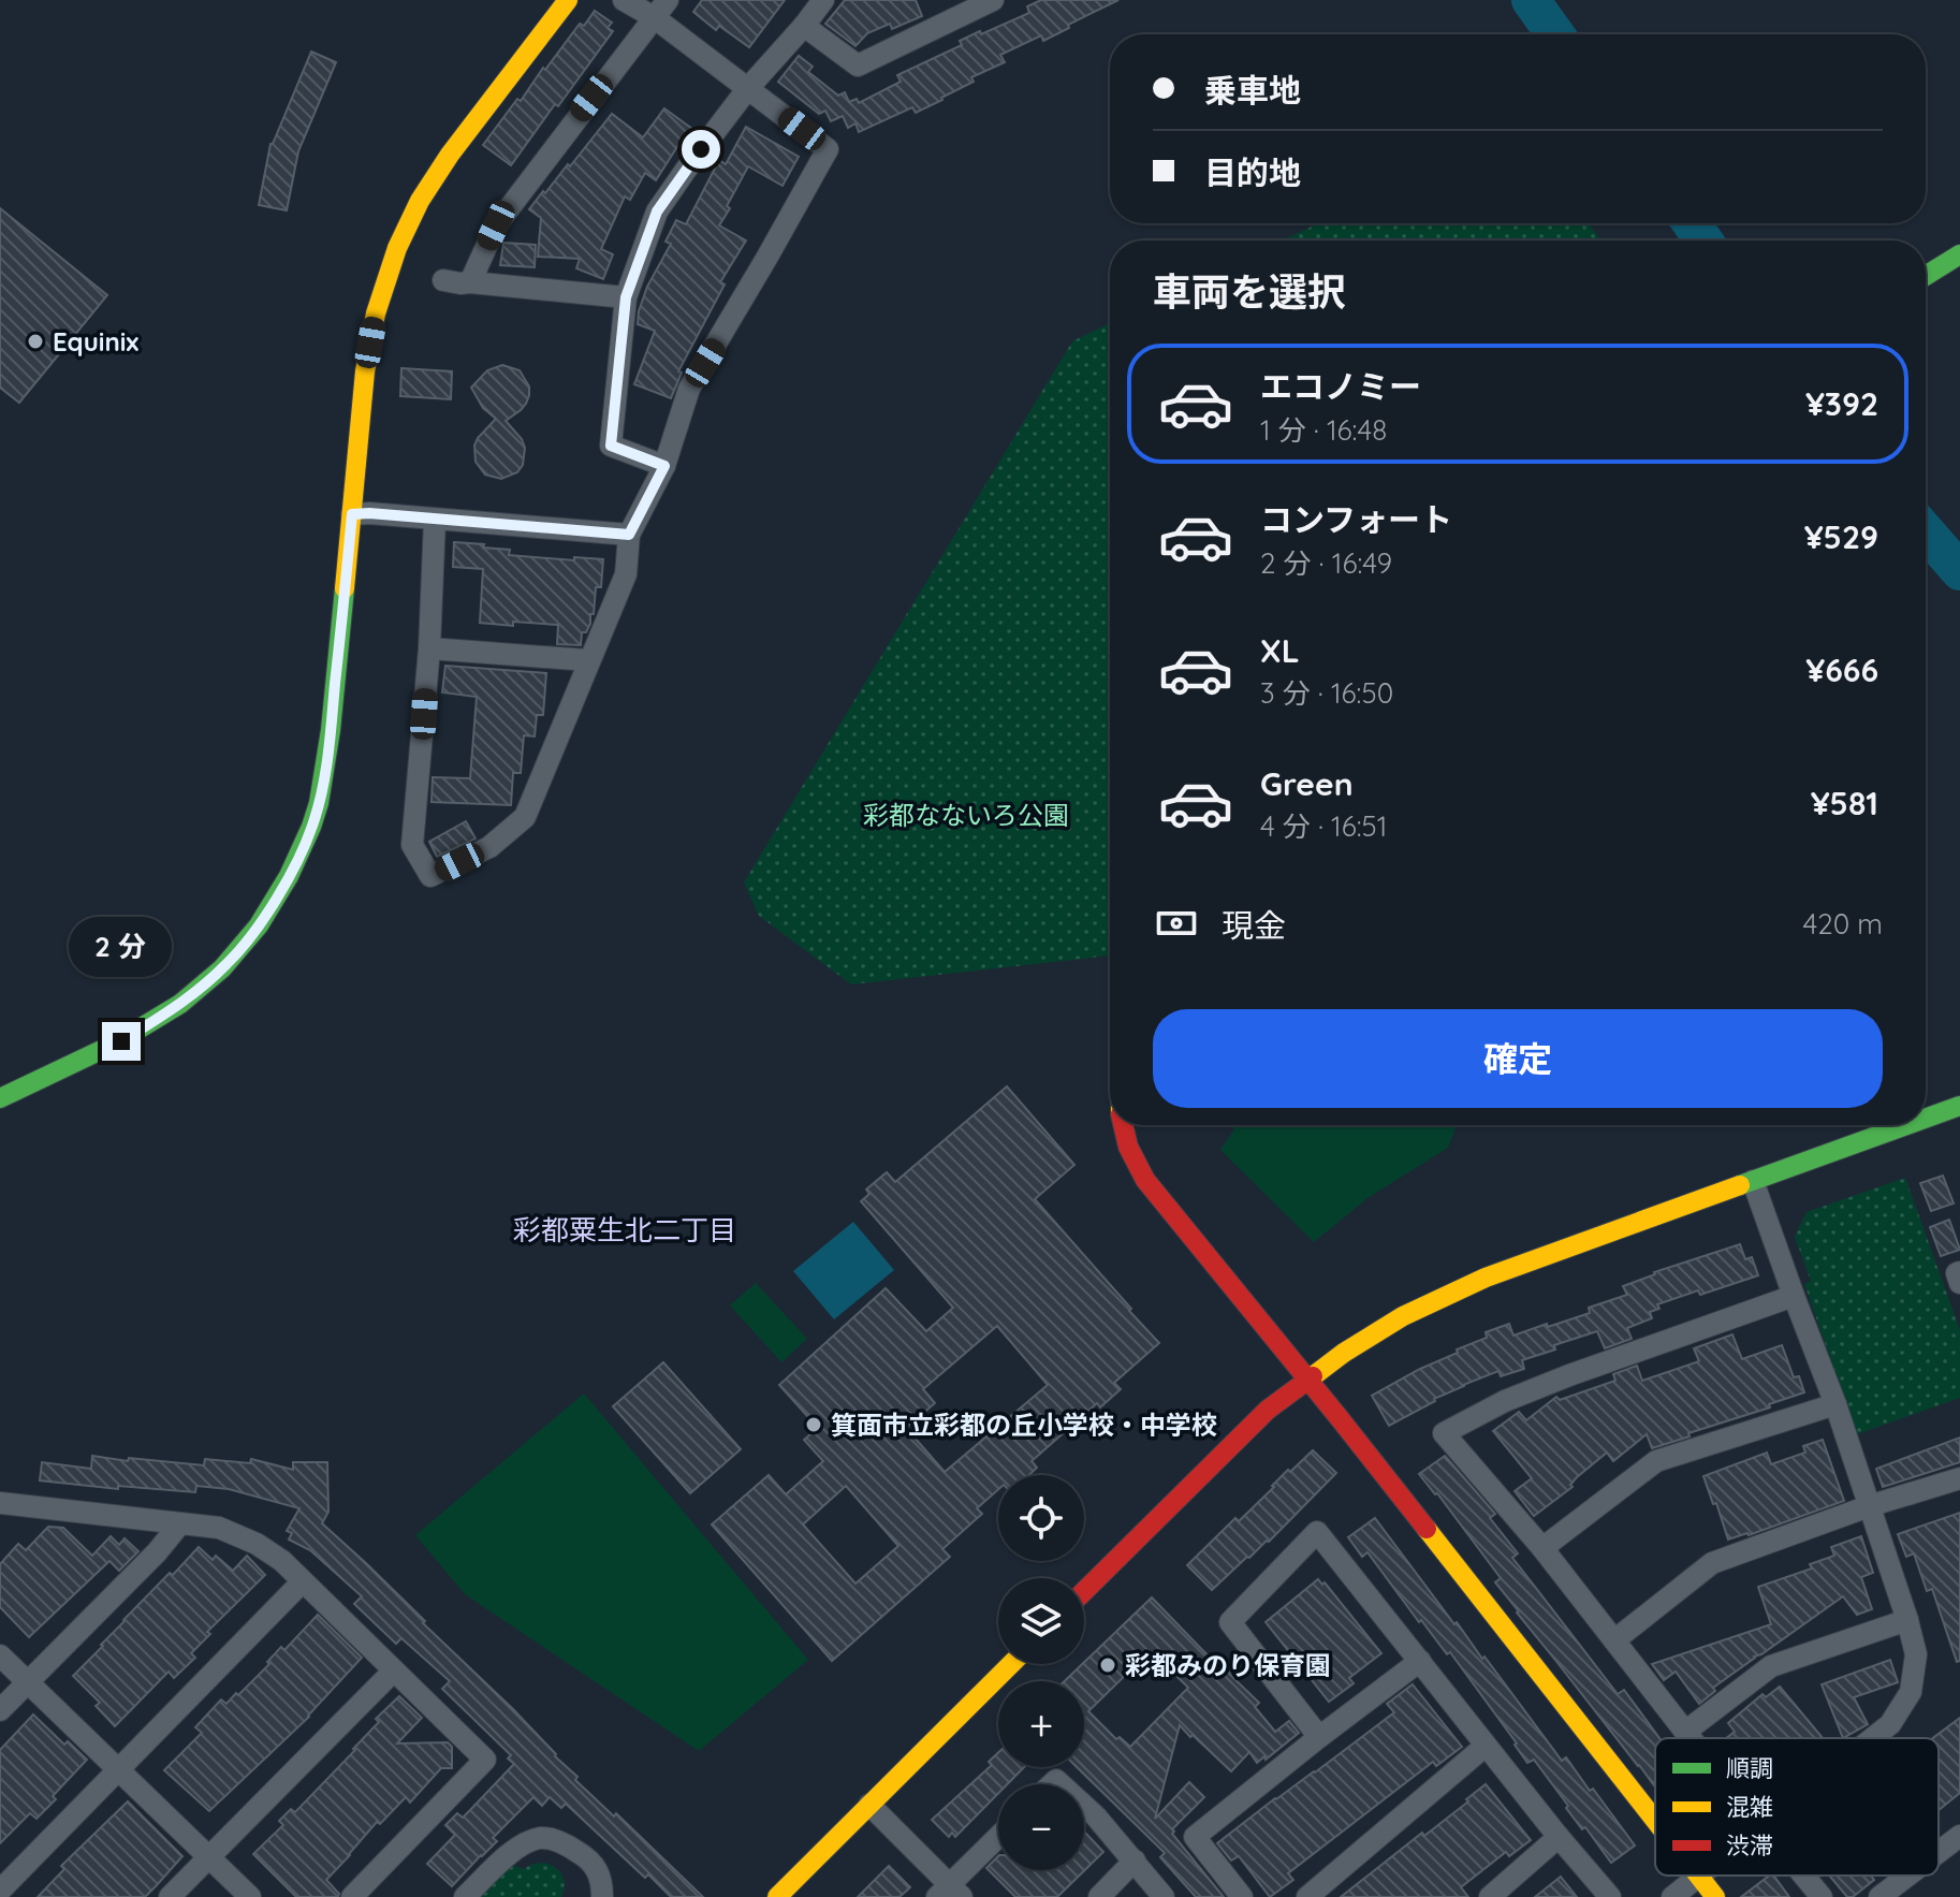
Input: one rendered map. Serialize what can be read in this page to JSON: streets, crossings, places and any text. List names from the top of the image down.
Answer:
{
  "districts": ["彩都粟生北二丁目"],
  "parks": ["彩都なないろ公園"],
  "places": ["Equinix", "箕面市立彩都の丘小学校・中学校", "彩都みのり保育園"],
  "legend": ["順調", "混雑", "渋滞"],
  "page": {
    "banner": ["乗車地", "目的地"],
    "heading": "車両を選択",
    "list": [
      {
        "name": "エコノミー",
        "note": "1 分 · 16:48",
        "value": "¥392"
      },
      {
        "name": "コンフォート",
        "note": "2 分 · 16:49",
        "value": "¥529"
      },
      {
        "name": "XL",
        "note": "3 分 · 16:50",
        "value": "¥666"
      },
      {
        "name": "Green",
        "note": "4 分 · 16:51",
        "value": "¥581"
      }
    ],
    "pay": ["現金", "420 m"],
    "bubble": "2 分",
    "buttons": "確定",
    "map_buttons": ["+", "−"]
  }
}
